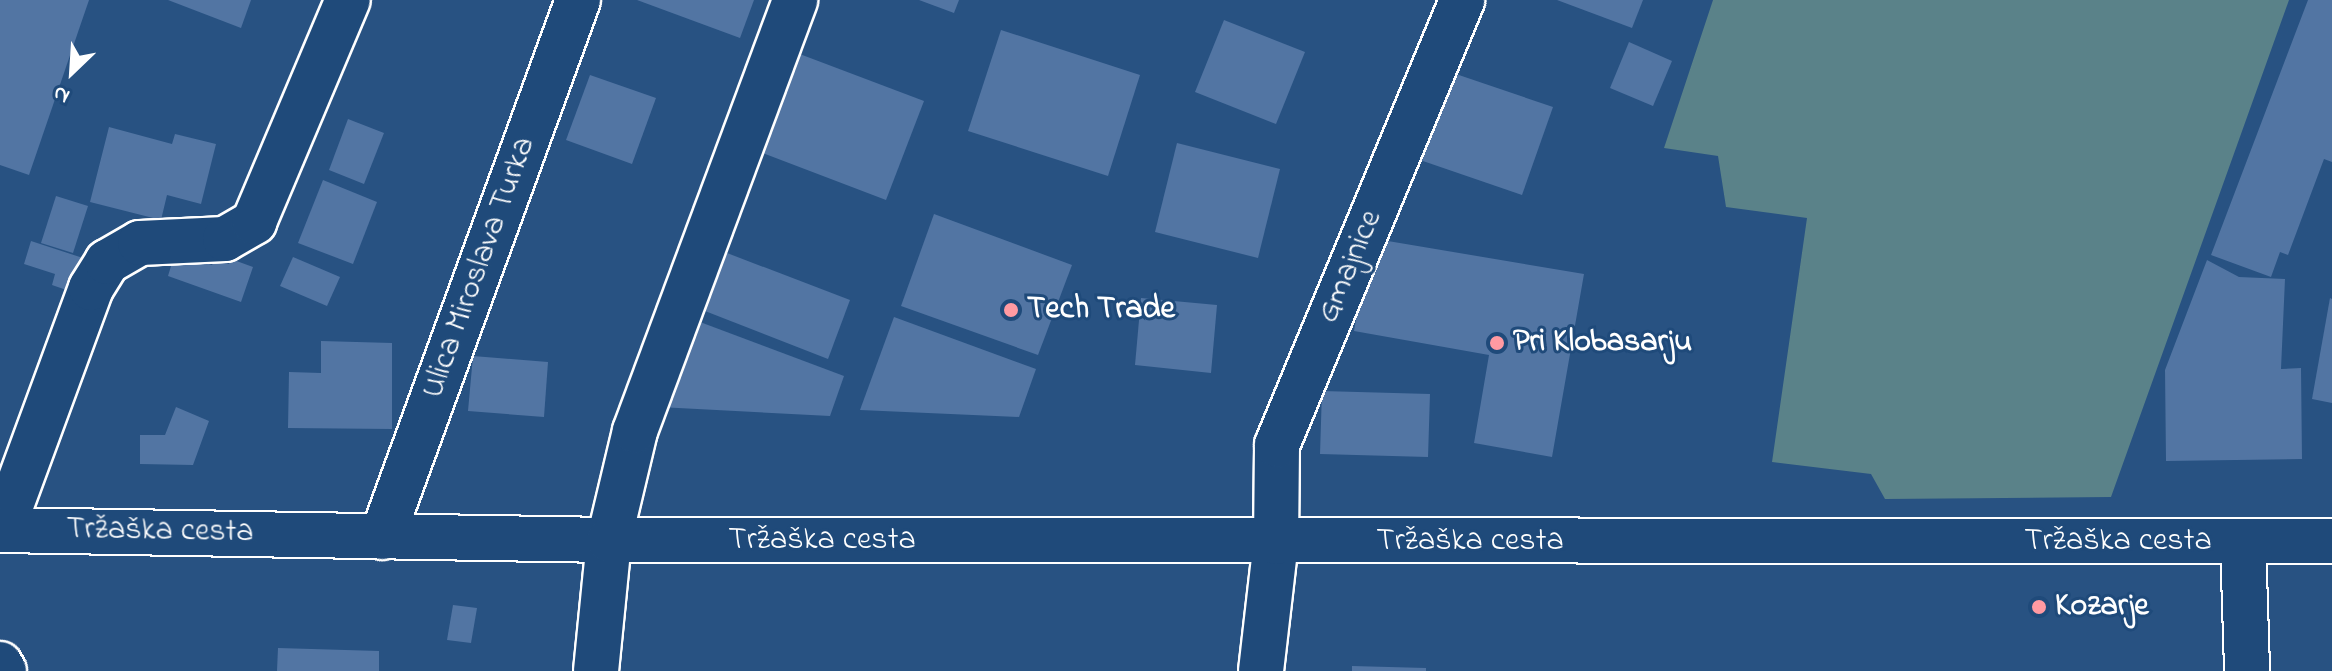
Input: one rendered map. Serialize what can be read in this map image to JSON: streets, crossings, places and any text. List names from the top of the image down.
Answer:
{
  "streets": {
    "street": ["Gmajnice", "Ulica Miroslava Turka", "Tržaška cesta"]
  },
  "crossings": [
    ["Gmajnice", "Tržaška cesta"],
    ["Ulica Miroslava Turka", "Tržaška cesta"]
  ],
  "places": ["Tech Trade", "Pri Klobasarju", "Kozarje"],
  "north": "bottom left"
}
